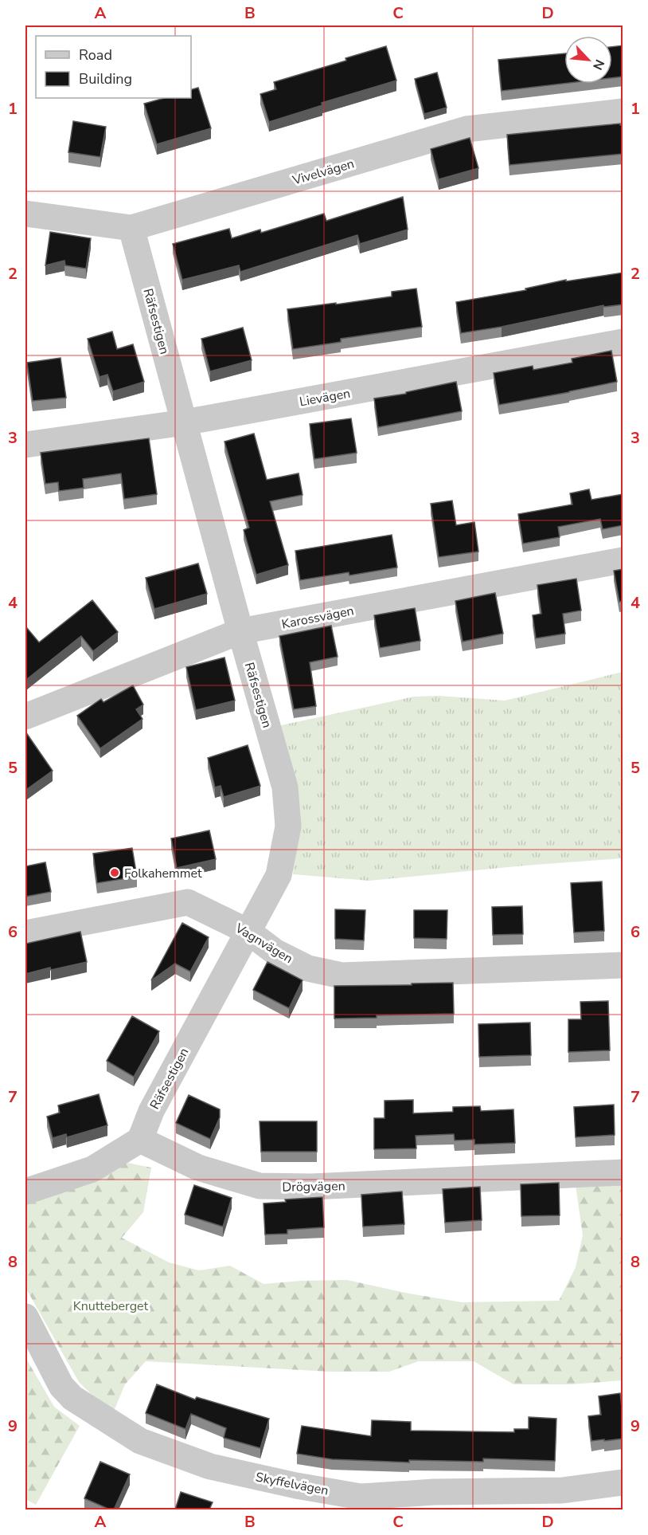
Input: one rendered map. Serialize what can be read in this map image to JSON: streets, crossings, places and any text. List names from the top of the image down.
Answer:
{
  "streets": {
    "street": [
      "Vivelvägen",
      "Räfsestigen",
      "Lievägen",
      "Karossvägen",
      "Vagnvägen",
      "Drögvägen",
      "Skyffelvägen"
    ]
  },
  "crossings": [
    ["Vivelvägen", "Räfsestigen"],
    ["Räfsestigen", "Lievägen"],
    ["Räfsestigen", "Karossvägen"],
    ["Räfsestigen", "Vagnvägen"],
    ["Räfsestigen", "Drögvägen"]
  ],
  "parks": ["Knutteberget"],
  "places": ["Folkahemmet"],
  "legend": ["Road", "Building"],
  "north": "bottom right",
  "grid": {
    "columns": [
      "A",
      "B",
      "C",
      "D"
    ],
    "rows": [
      "1",
      "2",
      "3",
      "4",
      "5",
      "6",
      "7",
      "8",
      "9"
    ]
  }
}
